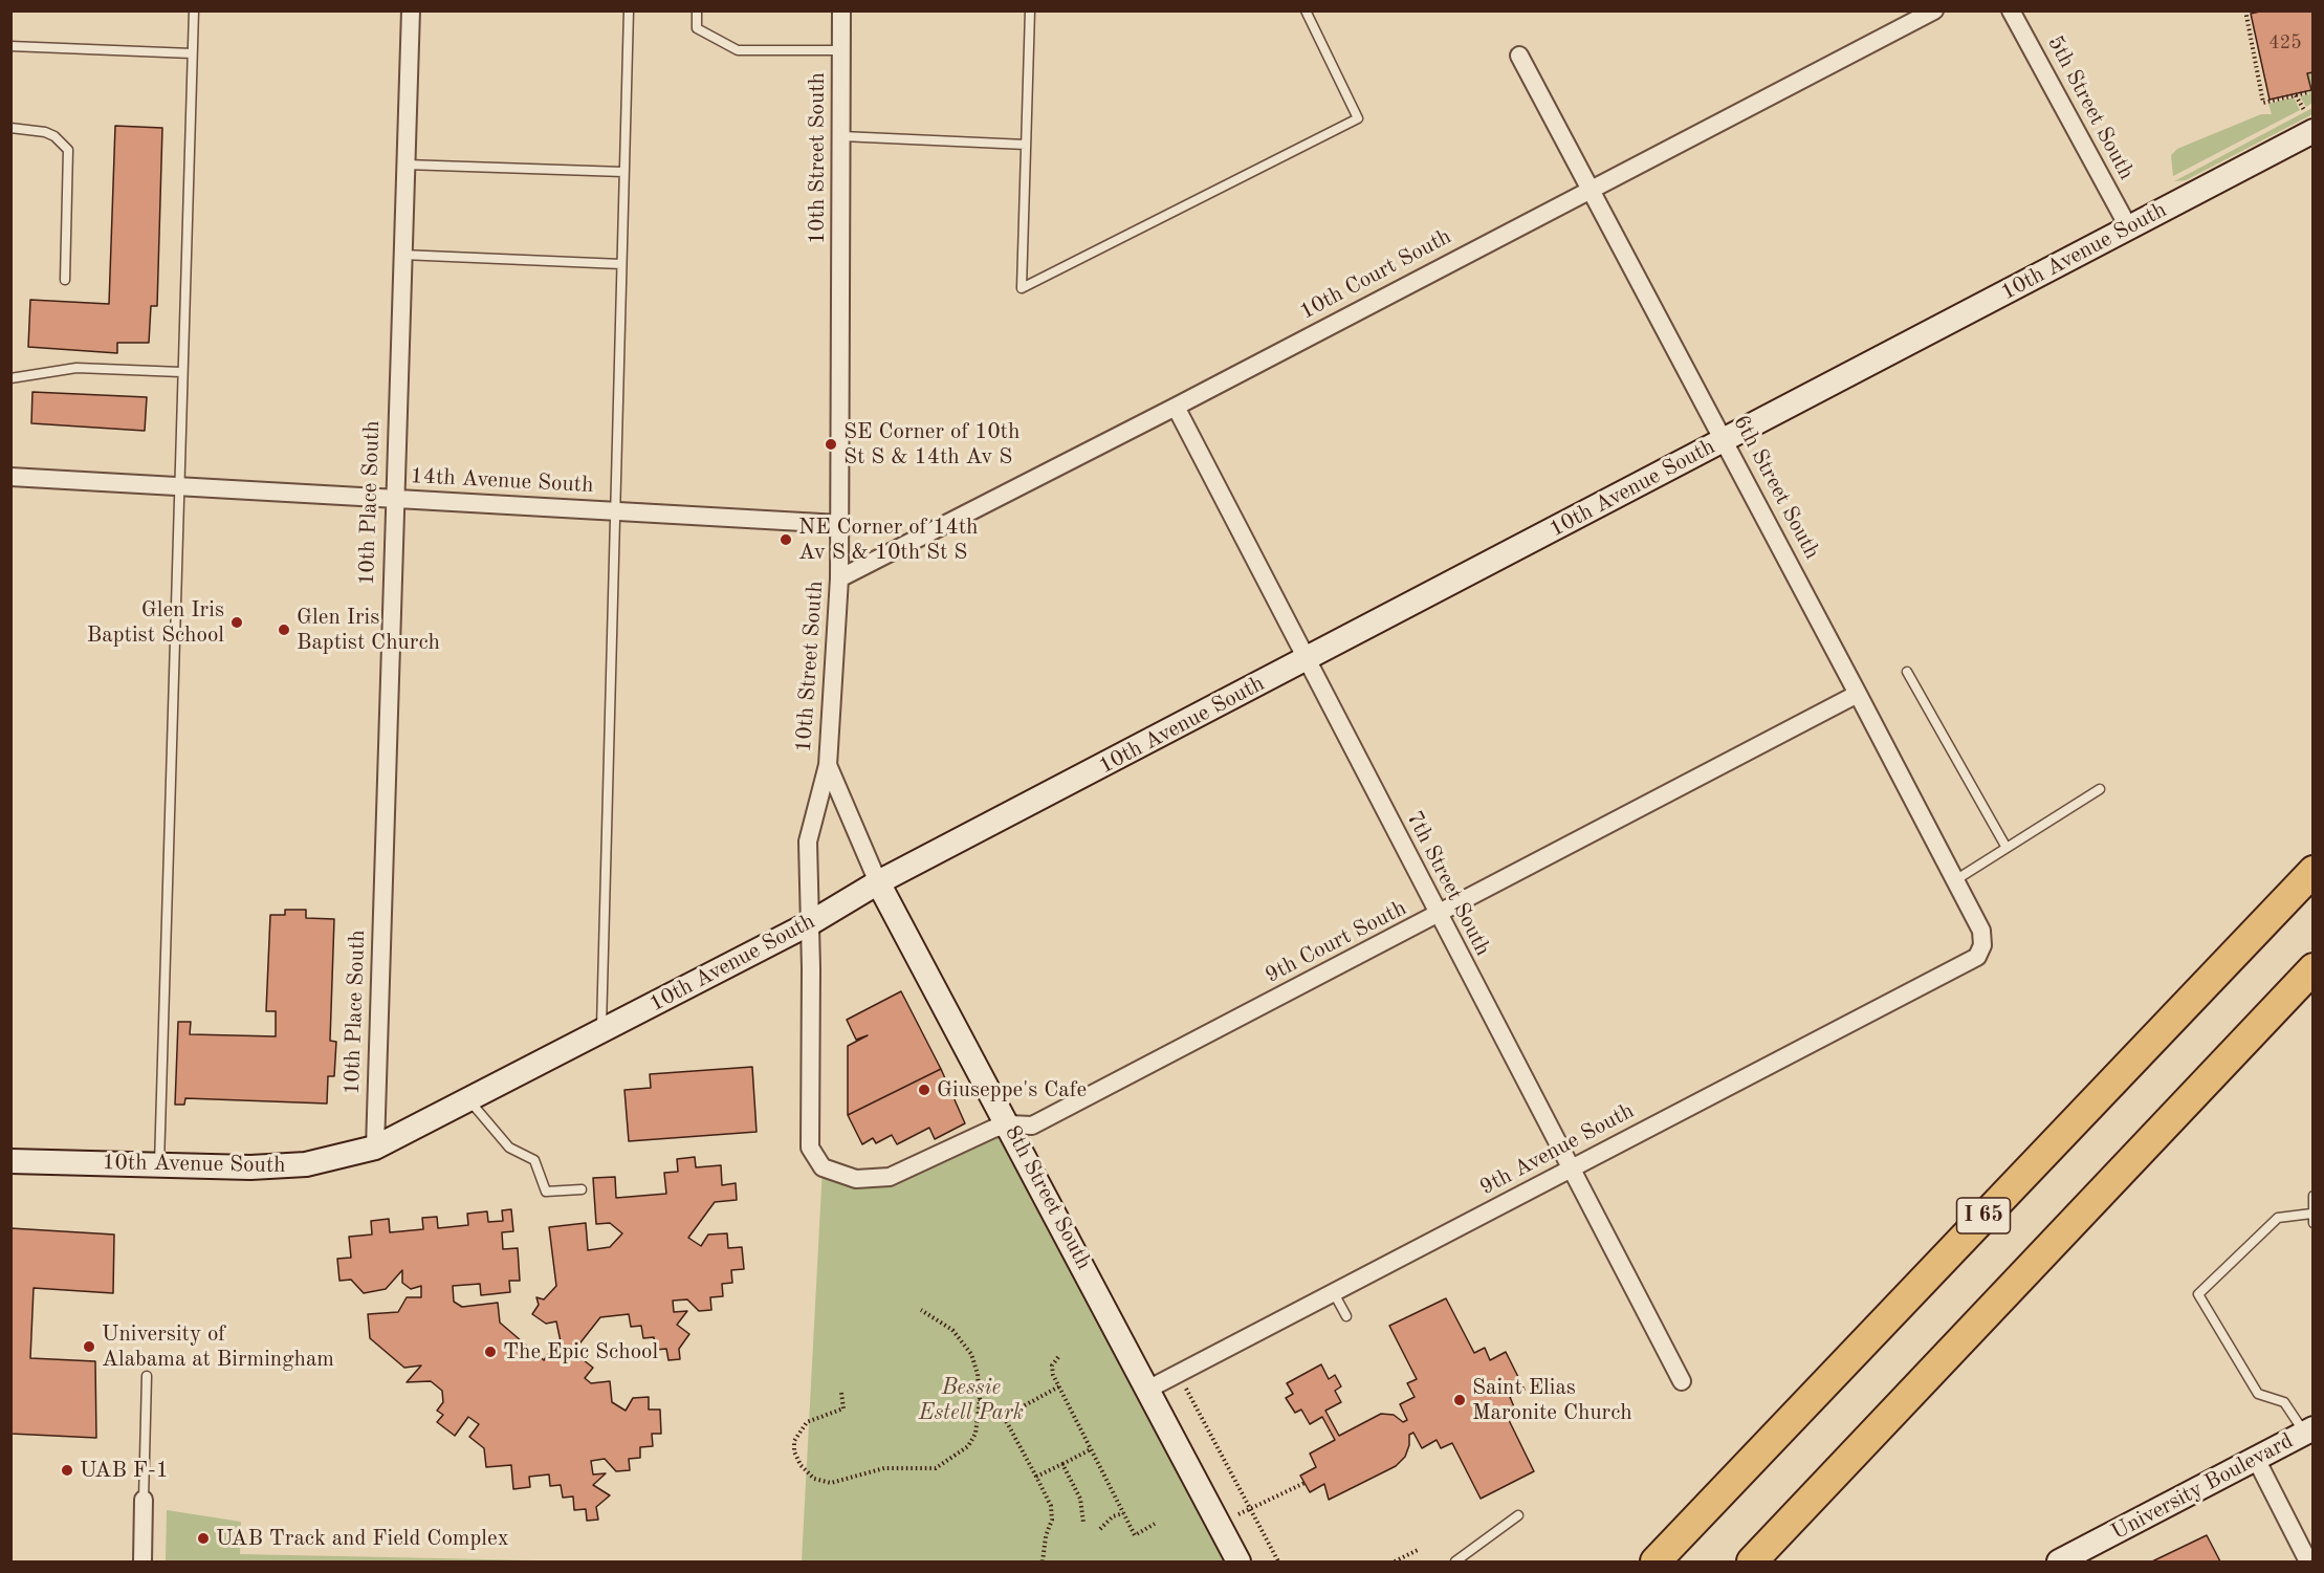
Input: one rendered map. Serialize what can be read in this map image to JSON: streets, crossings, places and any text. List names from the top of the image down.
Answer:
{
  "streets": {
    "highway": ["I 65"],
    "street": [
      "5th Street South",
      "10th Street South",
      "10th Avenue South",
      "10th Court South",
      "14th Avenue South",
      "6th Street South",
      "10th Place South",
      "7th Street South",
      "9th Court South",
      "9th Avenue South",
      "8th Street South",
      "University Boulevard"
    ]
  },
  "crossings": [
    ["5th Street South", "10th Avenue South"],
    ["10th Street South", "10th Avenue South"],
    ["10th Street South", "10th Court South"],
    ["10th Street South", "14th Avenue South"],
    ["10th Street South", "9th Court South"],
    ["10th Street South", "8th Street South"],
    ["10th Avenue South", "6th Street South"],
    ["10th Avenue South", "10th Place South"],
    ["10th Avenue South", "7th Street South"],
    ["10th Avenue South", "8th Street South"],
    ["10th Court South", "6th Street South"],
    ["10th Court South", "7th Street South"],
    ["14th Avenue South", "10th Place South"],
    ["6th Street South", "9th Court South"],
    ["6th Street South", "9th Avenue South"],
    ["7th Street South", "9th Court South"],
    ["7th Street South", "9th Avenue South"],
    ["9th Court South", "8th Street South"],
    ["9th Avenue South", "8th Street South"]
  ],
  "parks": ["Bessie Estell Park"],
  "places": [
    "SE Corner of 10th St S & 14th Av S",
    "NE Corner of 14th Av S & 10th St S",
    "Glen Iris Baptist School",
    "Glen Iris Baptist Church",
    "Giuseppe's Cafe",
    "University of Alabama at Birmingham",
    "The Epic School",
    "Saint Elias Maronite Church",
    "UAB F-1",
    "UAB Track and Field Complex"
  ],
  "house_numbers": ["425"]
}
